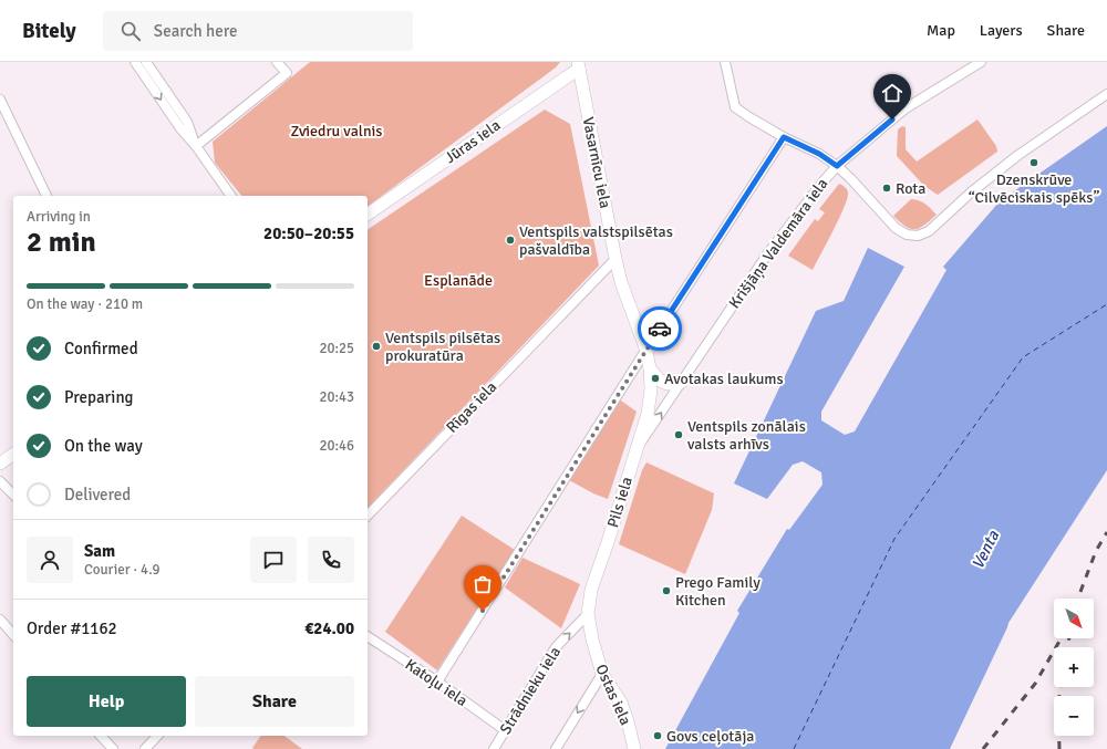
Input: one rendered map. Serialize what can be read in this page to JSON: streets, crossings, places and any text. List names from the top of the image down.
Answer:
{
  "streets": {
    "street": [
      "Jūras iela",
      "Vasarnīcu iela",
      "Krišjāņa Valdemāra iela",
      "Rīgas iela",
      "Pils iela",
      "Katoļu iela",
      "Strādnieku iela",
      "Ostas iela"
    ]
  },
  "crossings": [
    ["Jūras iela", "Vasarnīcu iela"],
    ["Vasarnīcu iela", "Rīgas iela"],
    ["Vasarnīcu iela", "Pils iela"],
    ["Krišjāņa Valdemāra iela", "Pils iela"],
    ["Pils iela", "Strādnieku iela"],
    ["Pils iela", "Ostas iela"],
    ["Katoļu iela", "Strādnieku iela"],
    ["Strādnieku iela", "Ostas iela"]
  ],
  "water": ["Venta"],
  "parks": ["Zviedru valnis", "Esplanāde"],
  "places": [
    "Dzenskrūve “Cilvēciskais spēks”",
    "Rota",
    "Ventspils valstspilsētas pašvaldība",
    "Ventspils pilsētas prokuratūra",
    "Avotakas laukums",
    "Ventspils zonālais valsts arhīvs",
    "Prego Family Kitchen",
    "Govs ceļotāja"
  ],
  "north": "bottom right",
  "page": {
    "header": "Bitely",
    "search": "Search here",
    "nav": ["Map", "Layers", "Share"],
    "heading": ["2 min", "Arriving in", "20:50–20:55"],
    "panel": [
      "Sam",
      "Courier · 4.9",
      "Order #1162",
      "€24.00"
    ],
    "bar": "On the way · 210 m",
    "list": [
      ["Confirmed", "20:25"],
      ["Preparing", "20:43"],
      ["On the way", "20:46"],
      "Delivered"
    ],
    "map_buttons": ["+", "−"],
    "buttons": ["Help", "Share"]
  }
}
